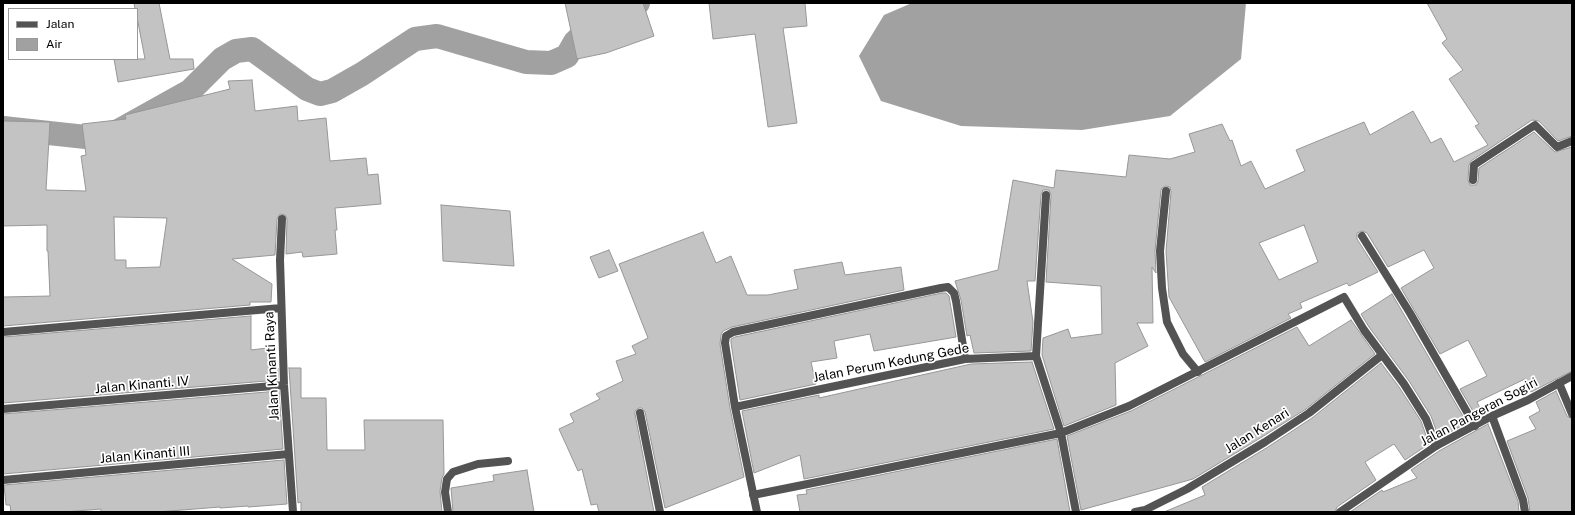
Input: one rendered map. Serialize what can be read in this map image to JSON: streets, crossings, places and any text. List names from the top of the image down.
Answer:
{
  "streets": {
    "street": [
      "Jalan Perum Kedung Gede",
      "Jalan Kinanti Raya",
      "Jalan Kinanti. IV",
      "Jalan Pangeran Sogiri",
      "Jalan Kenari",
      "Jalan Kinanti III"
    ]
  },
  "crossings": [
    ["Jalan Kinanti Raya", "Jalan Kinanti. IV"],
    ["Jalan Kinanti Raya", "Jalan Kinanti III"]
  ],
  "legend": ["Jalan", "Air"]
}
